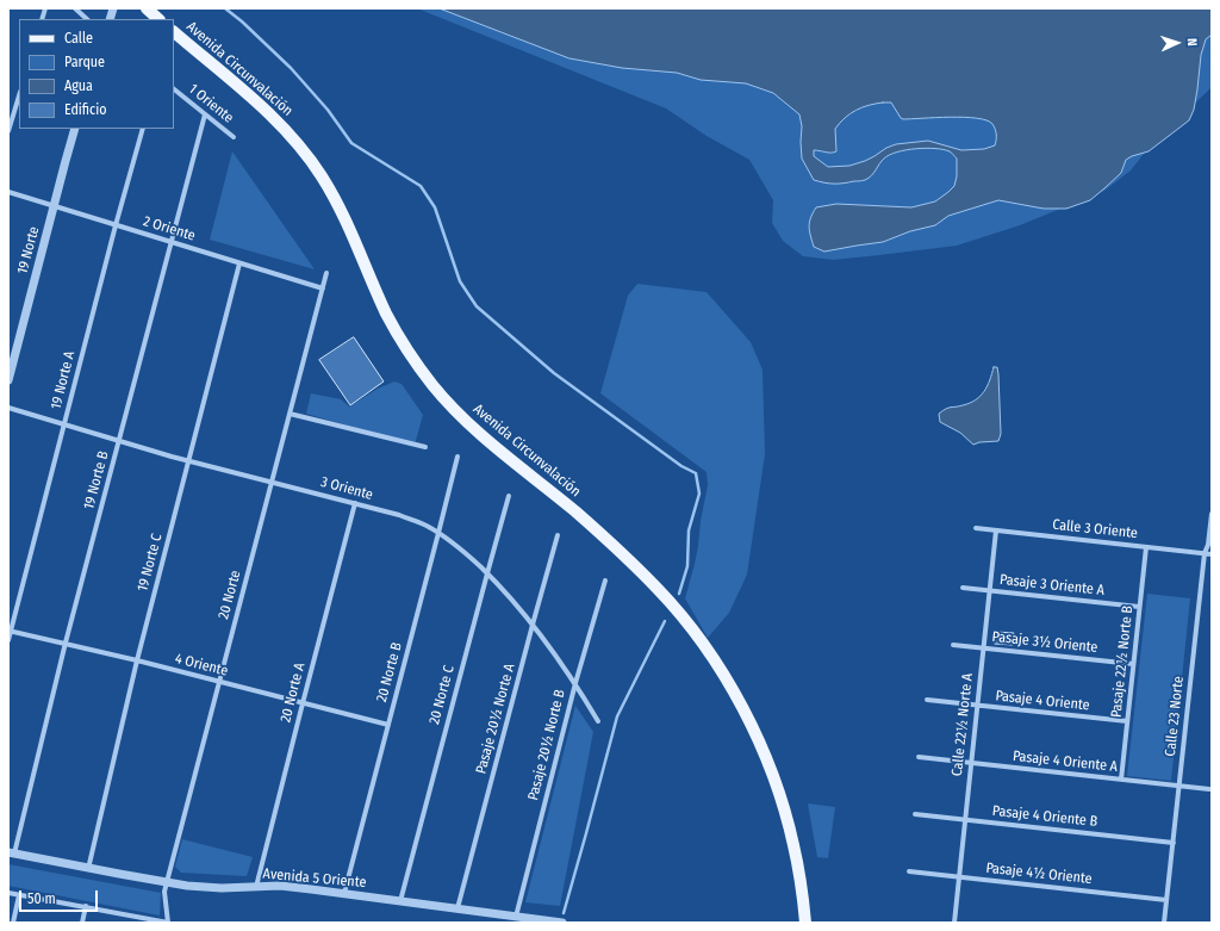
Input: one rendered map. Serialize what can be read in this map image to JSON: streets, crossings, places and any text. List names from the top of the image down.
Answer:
{
  "streets": {
    "main road": ["Avenida Circunvalación"],
    "street": [
      "1 Oriente",
      "2 Oriente",
      "19 Norte",
      "19 Norte A",
      "19 Norte B",
      "3 Oriente",
      "Calle 3 Oriente",
      "19 Norte C",
      "Pasaje 3 Oriente A",
      "20 Norte",
      "Pasaje 3½ Oriente",
      "Pasaje 22½ Norte B",
      "4 Oriente",
      "20 Norte B",
      "20 Norte A",
      "20 Norte C",
      "Pasaje 4 Oriente",
      "Calle 23 Norte",
      "Pasaje 20½ Norte A",
      "Calle 22½ Norte A",
      "Pasaje 20½ Norte B",
      "Pasaje 4 Oriente A",
      "Pasaje 4 Oriente B",
      "Pasaje 4½ Oriente",
      "Avenida 5 Oriente"
    ]
  },
  "crossings": [
    ["1 Oriente", "19 Norte B"],
    ["2 Oriente", "19 Norte"],
    ["2 Oriente", "19 Norte A"],
    ["2 Oriente", "19 Norte B"],
    ["2 Oriente", "19 Norte C"],
    ["2 Oriente", "20 Norte"],
    ["19 Norte A", "3 Oriente"],
    ["19 Norte A", "4 Oriente"],
    ["19 Norte B", "3 Oriente"],
    ["19 Norte B", "4 Oriente"],
    ["19 Norte B", "Avenida 5 Oriente"],
    ["3 Oriente", "19 Norte C"],
    ["3 Oriente", "20 Norte"],
    ["3 Oriente", "20 Norte B"],
    ["3 Oriente", "20 Norte A"],
    ["3 Oriente", "20 Norte C"],
    ["3 Oriente", "Pasaje 20½ Norte A"],
    ["3 Oriente", "Pasaje 20½ Norte B"],
    ["Calle 3 Oriente", "Pasaje 22½ Norte B"],
    ["Calle 3 Oriente", "Calle 23 Norte"],
    ["Calle 3 Oriente", "Calle 22½ Norte A"],
    ["19 Norte C", "4 Oriente"],
    ["19 Norte C", "Avenida 5 Oriente"],
    ["Pasaje 3 Oriente A", "Pasaje 22½ Norte B"],
    ["Pasaje 3 Oriente A", "Calle 22½ Norte A"],
    ["20 Norte", "4 Oriente"],
    ["20 Norte", "Avenida 5 Oriente"],
    ["Pasaje 3½ Oriente", "Pasaje 22½ Norte B"],
    ["Pasaje 3½ Oriente", "Calle 22½ Norte A"],
    ["Pasaje 22½ Norte B", "Pasaje 4 Oriente"],
    ["Pasaje 22½ Norte B", "Pasaje 4 Oriente A"],
    ["4 Oriente", "20 Norte B"],
    ["4 Oriente", "20 Norte A"],
    ["20 Norte B", "Avenida 5 Oriente"],
    ["20 Norte A", "Avenida 5 Oriente"],
    ["20 Norte C", "Avenida 5 Oriente"],
    ["Pasaje 4 Oriente", "Calle 22½ Norte A"],
    ["Calle 23 Norte", "Pasaje 4 Oriente A"],
    ["Calle 23 Norte", "Pasaje 4 Oriente B"],
    ["Calle 23 Norte", "Pasaje 4½ Oriente"],
    ["Pasaje 20½ Norte A", "Avenida 5 Oriente"],
    ["Calle 22½ Norte A", "Pasaje 4 Oriente A"],
    ["Calle 22½ Norte A", "Pasaje 4 Oriente B"],
    ["Calle 22½ Norte A", "Pasaje 4½ Oriente"],
    ["Pasaje 20½ Norte B", "Avenida 5 Oriente"]
  ],
  "legend": [
    "Calle",
    "Parque",
    "Agua",
    "Edificio"
  ],
  "scale_bar": "50 m",
  "north": "right"
}
